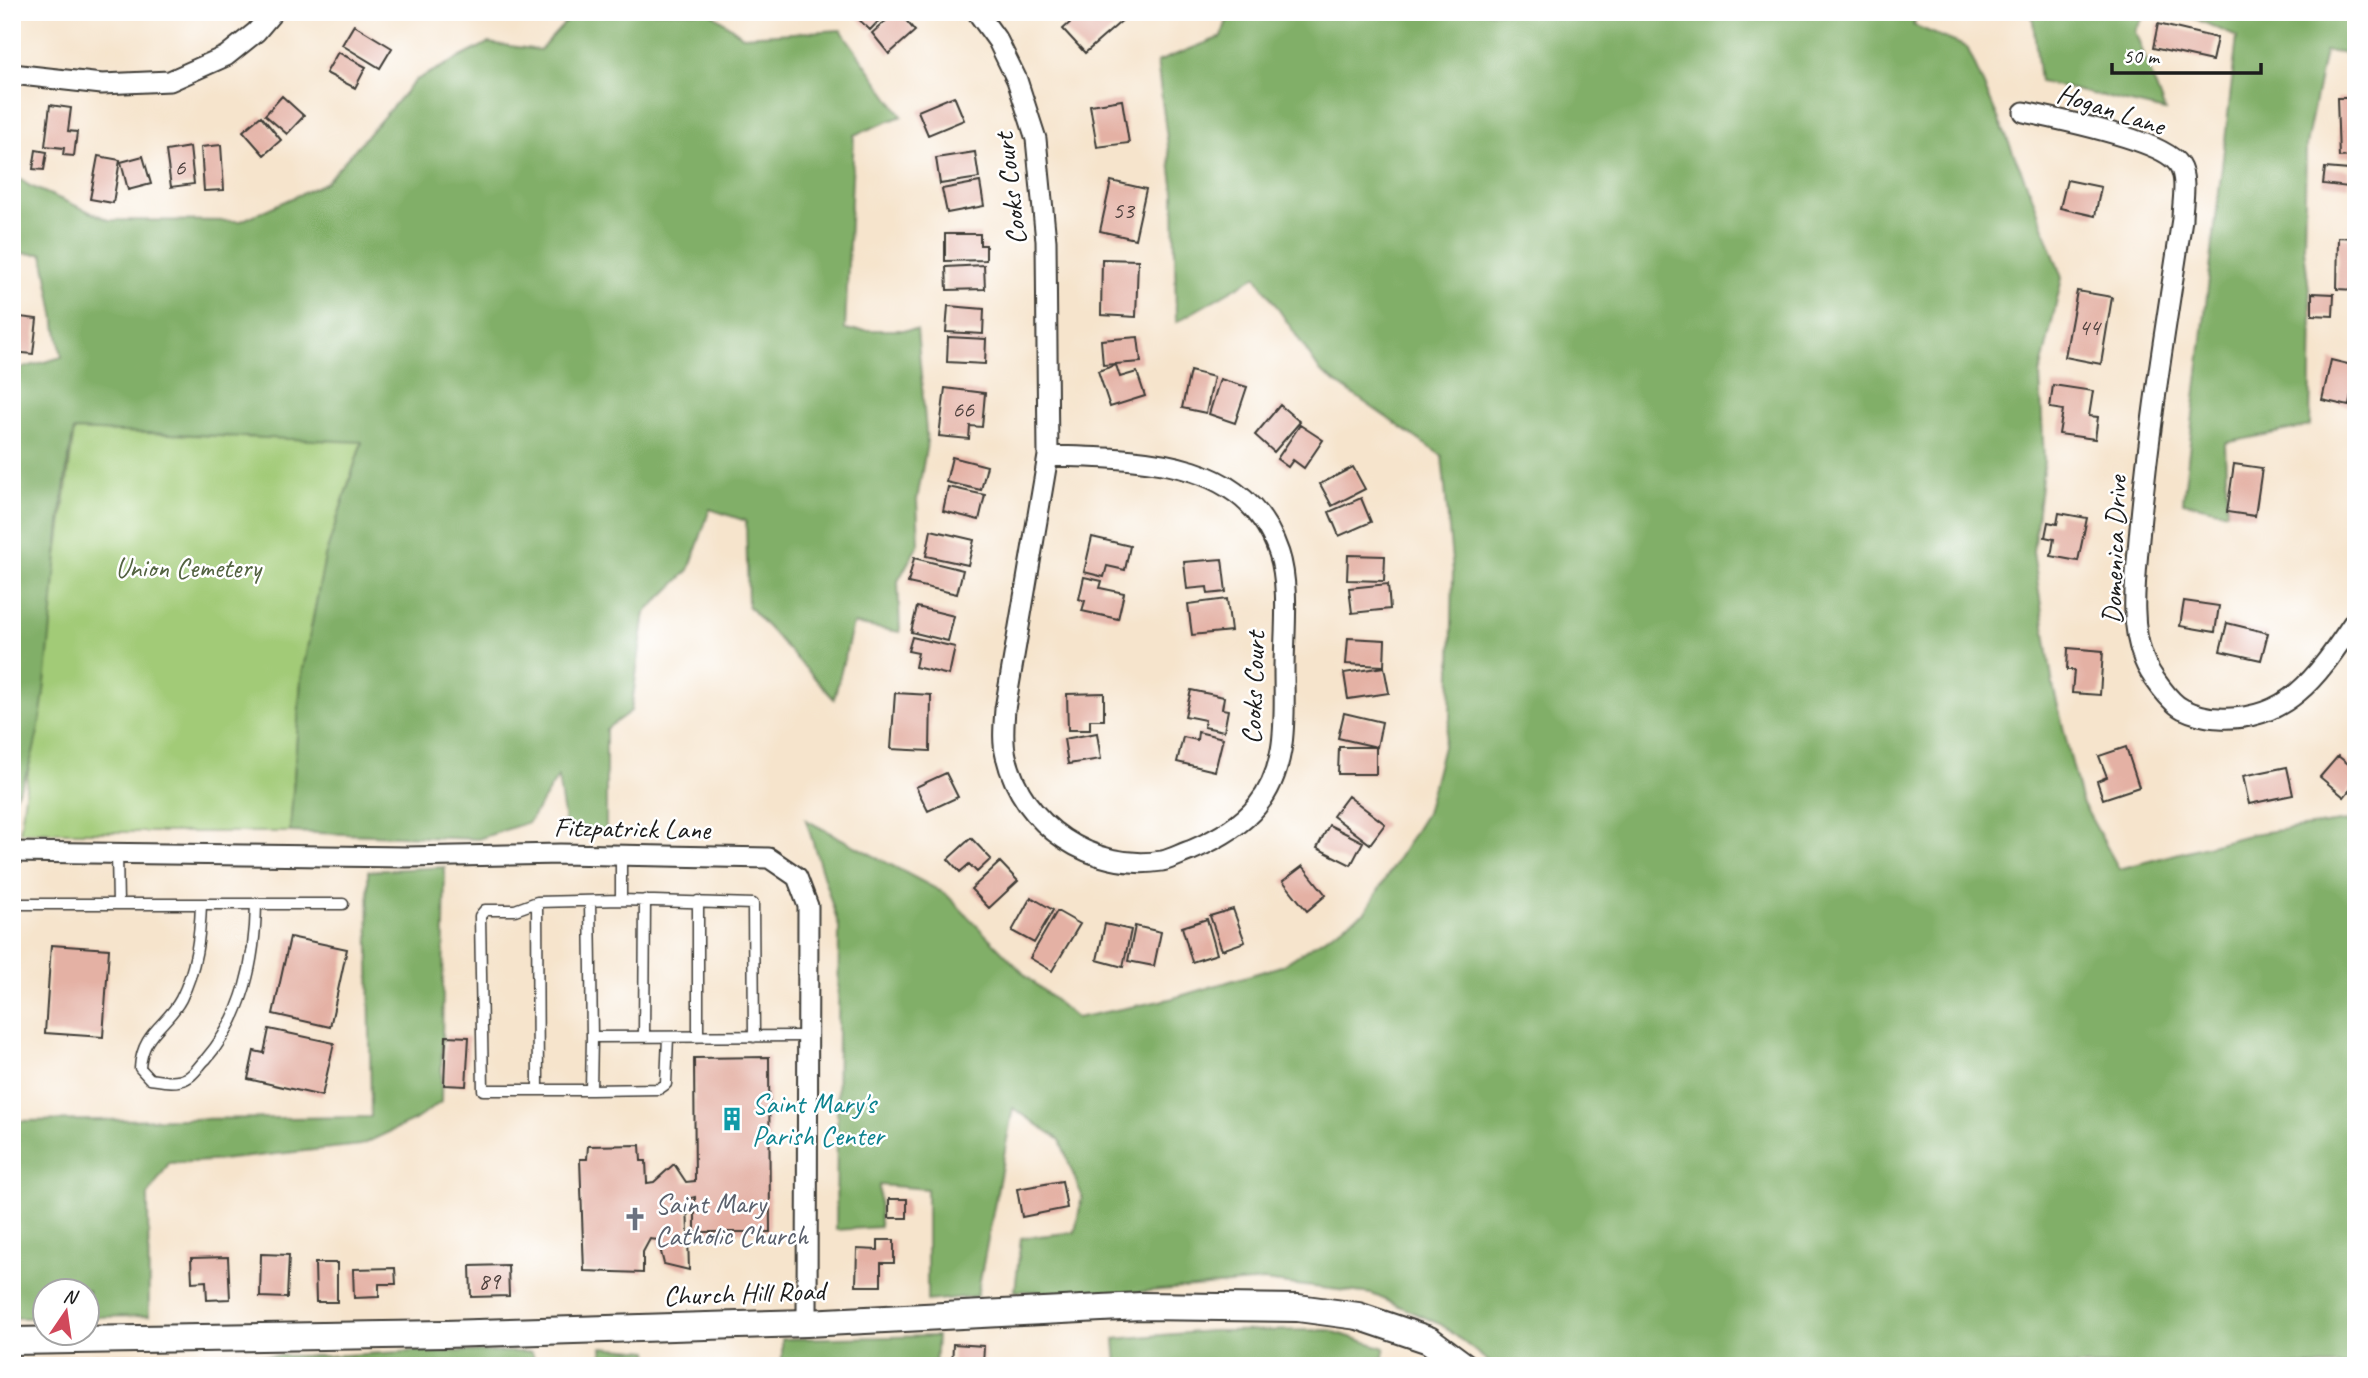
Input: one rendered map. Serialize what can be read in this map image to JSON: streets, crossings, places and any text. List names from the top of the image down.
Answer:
{
  "streets": {
    "street": [
      "Hogan Lane",
      "Cooks Court",
      "Domenica Drive",
      "Fitzpatrick Lane",
      "Church Hill Road"
    ]
  },
  "crossings": [
    ["Hogan Lane", "Domenica Drive"],
    ["Fitzpatrick Lane", "Church Hill Road"]
  ],
  "parks": ["Union Cemetery"],
  "places": {
    "building": ["Saint Mary's Parish Center"],
    "church": ["Saint Mary Catholic Church"]
  },
  "house_numbers": [
    "6",
    "53",
    "44",
    "66",
    "89"
  ],
  "scale_bar": "50 m",
  "north": "top"
}
